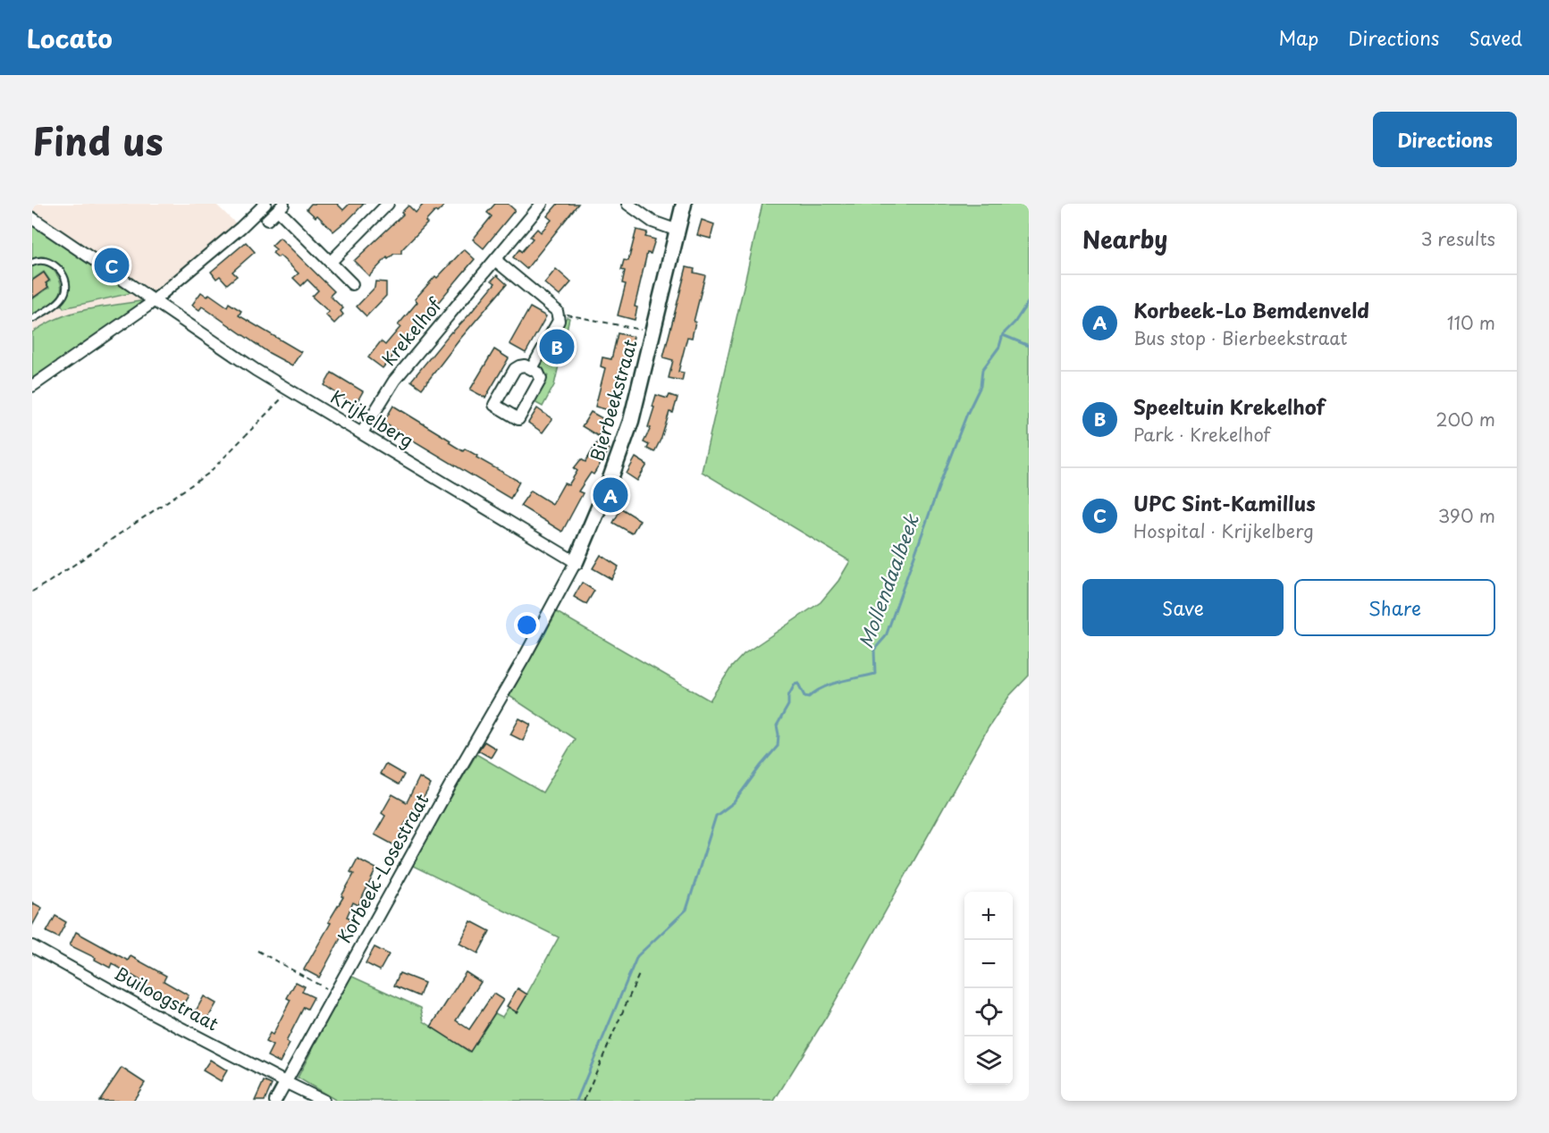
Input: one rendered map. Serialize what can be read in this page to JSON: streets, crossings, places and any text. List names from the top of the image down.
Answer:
{
  "streets": {
    "street": [
      "Krekelhof",
      "Bierbeekstraat",
      "Krijkelberg",
      "Korbeek-Losestraat",
      "Builoogstraat"
    ]
  },
  "crossings": [
    ["Krekelhof", "Krijkelberg"],
    ["Bierbeekstraat", "Krijkelberg"],
    ["Bierbeekstraat", "Korbeek-Losestraat"],
    ["Korbeek-Losestraat", "Builoogstraat"]
  ],
  "water": ["Mollendaalbeek"],
  "page": {
    "header": "Locato",
    "nav": ["Map", "Directions", "Saved"],
    "title": "Find us",
    "buttons": [
      "Directions",
      ["Save", "Share"]
    ],
    "heading": ["Nearby", "3 results"],
    "pins": ["C", "B", "A"],
    "list": [
      {
        "mark": "A",
        "name": "Korbeek-Lo Bemdenveld",
        "note": "Bus stop · Bierbeekstraat",
        "value": "110 m"
      },
      {
        "mark": "B",
        "name": "Speeltuin Krekelhof",
        "note": "Park · Krekelhof",
        "value": "200 m"
      },
      {
        "mark": "C",
        "name": "UPC Sint-Kamillus",
        "note": "Hospital · Krijkelberg",
        "value": "390 m"
      }
    ],
    "map_buttons": ["+", "−"]
  }
}
